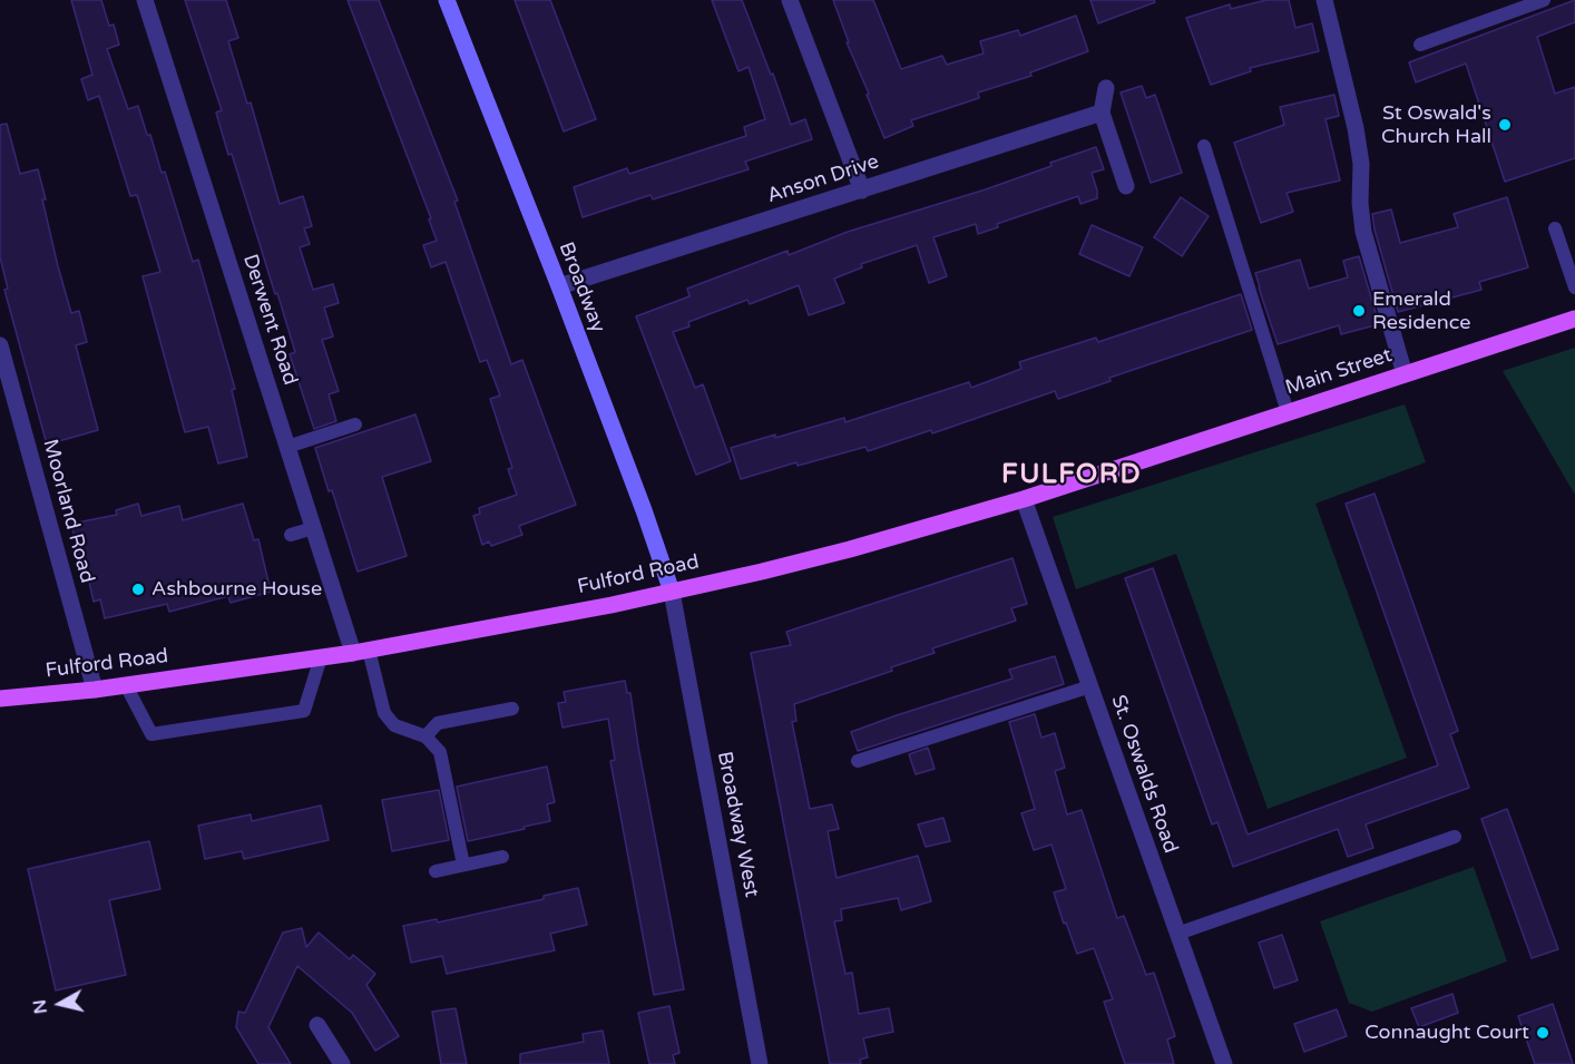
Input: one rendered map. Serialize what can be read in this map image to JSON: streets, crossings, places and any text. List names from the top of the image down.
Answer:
{
  "streets": {
    "main road": ["Main Street", "Fulford Road"],
    "street": [
      "Anson Drive",
      "Broadway",
      "Derwent Road",
      "Moorland Road",
      "St. Oswalds Road",
      "Broadway West"
    ]
  },
  "crossings": [
    ["Anson Drive", "Broadway"],
    ["Broadway", "Fulford Road"],
    ["Broadway", "Broadway West"],
    ["Derwent Road", "Fulford Road"],
    ["Main Street", "Fulford Road"],
    ["Moorland Road", "Fulford Road"],
    ["Fulford Road", "St. Oswalds Road"],
    ["Fulford Road", "Broadway West"]
  ],
  "districts": ["FULFORD"],
  "places": [
    "St Oswald's Church Hall",
    "Emerald Residence",
    "Ashbourne House",
    "Connaught Court"
  ],
  "north": "left"
}
